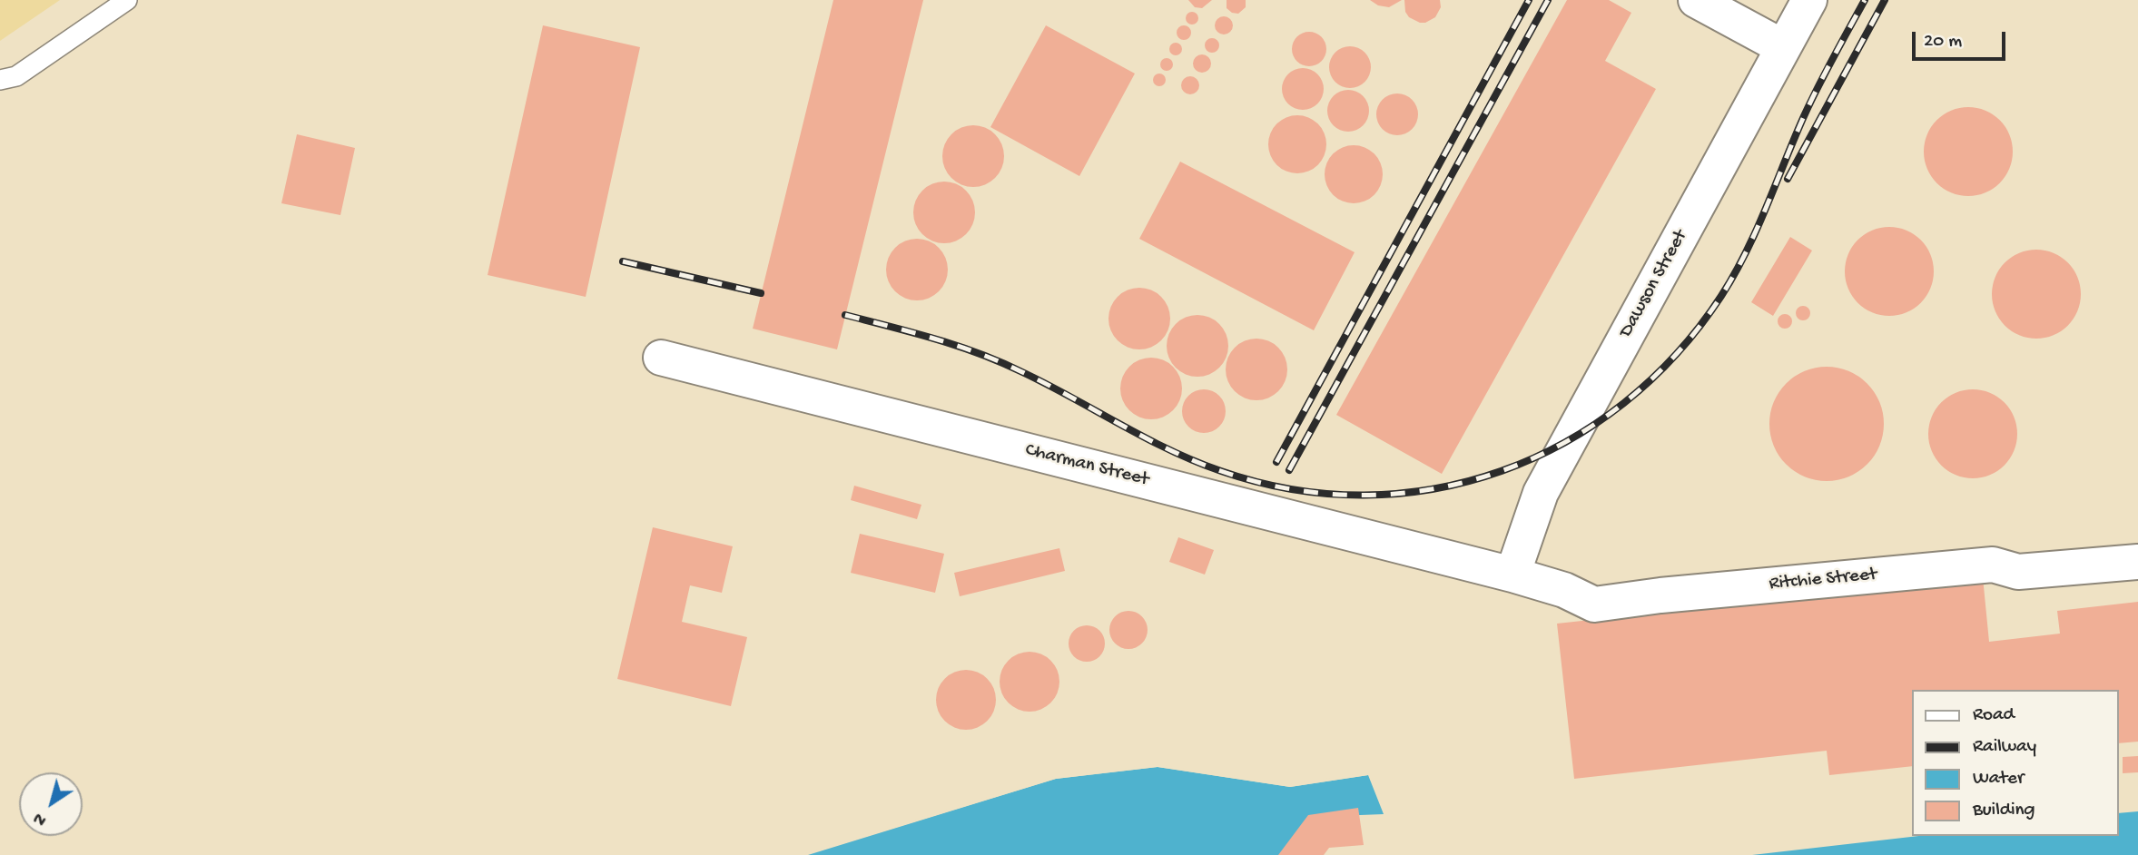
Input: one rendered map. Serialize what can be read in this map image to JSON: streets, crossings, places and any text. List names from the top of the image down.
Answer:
{
  "streets": {
    "street": ["Dawson Street", "Charman Street", "Ritchie Street"]
  },
  "crossings": [
    ["Dawson Street", "Charman Street"],
    ["Dawson Street", "Ritchie Street"],
    ["Charman Street", "Ritchie Street"]
  ],
  "legend": [
    "Road",
    "Railway",
    "Water",
    "Building"
  ],
  "scale_bar": "20 m",
  "north": "bottom left"
}
